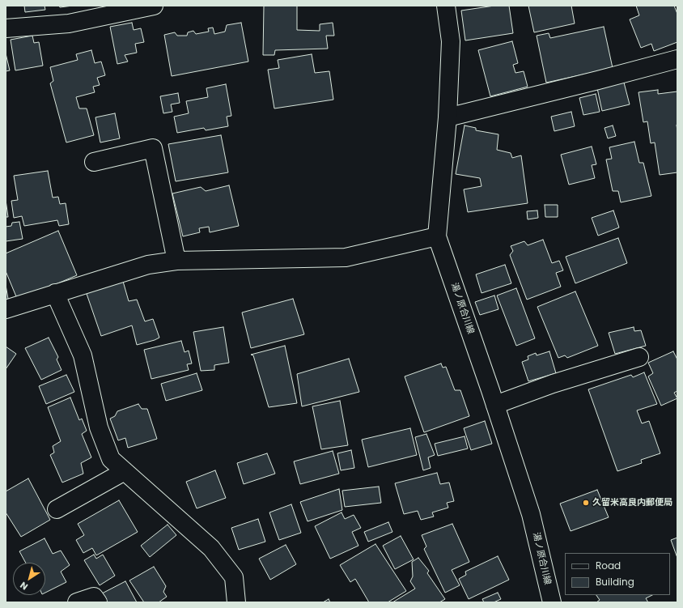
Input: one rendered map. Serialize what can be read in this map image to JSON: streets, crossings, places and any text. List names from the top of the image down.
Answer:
{
  "streets": {
    "street": ["湯ノ原合川線"]
  },
  "places": ["久留米高良内郵便局"],
  "legend": ["Road", "Building"],
  "north": "bottom left"
}
